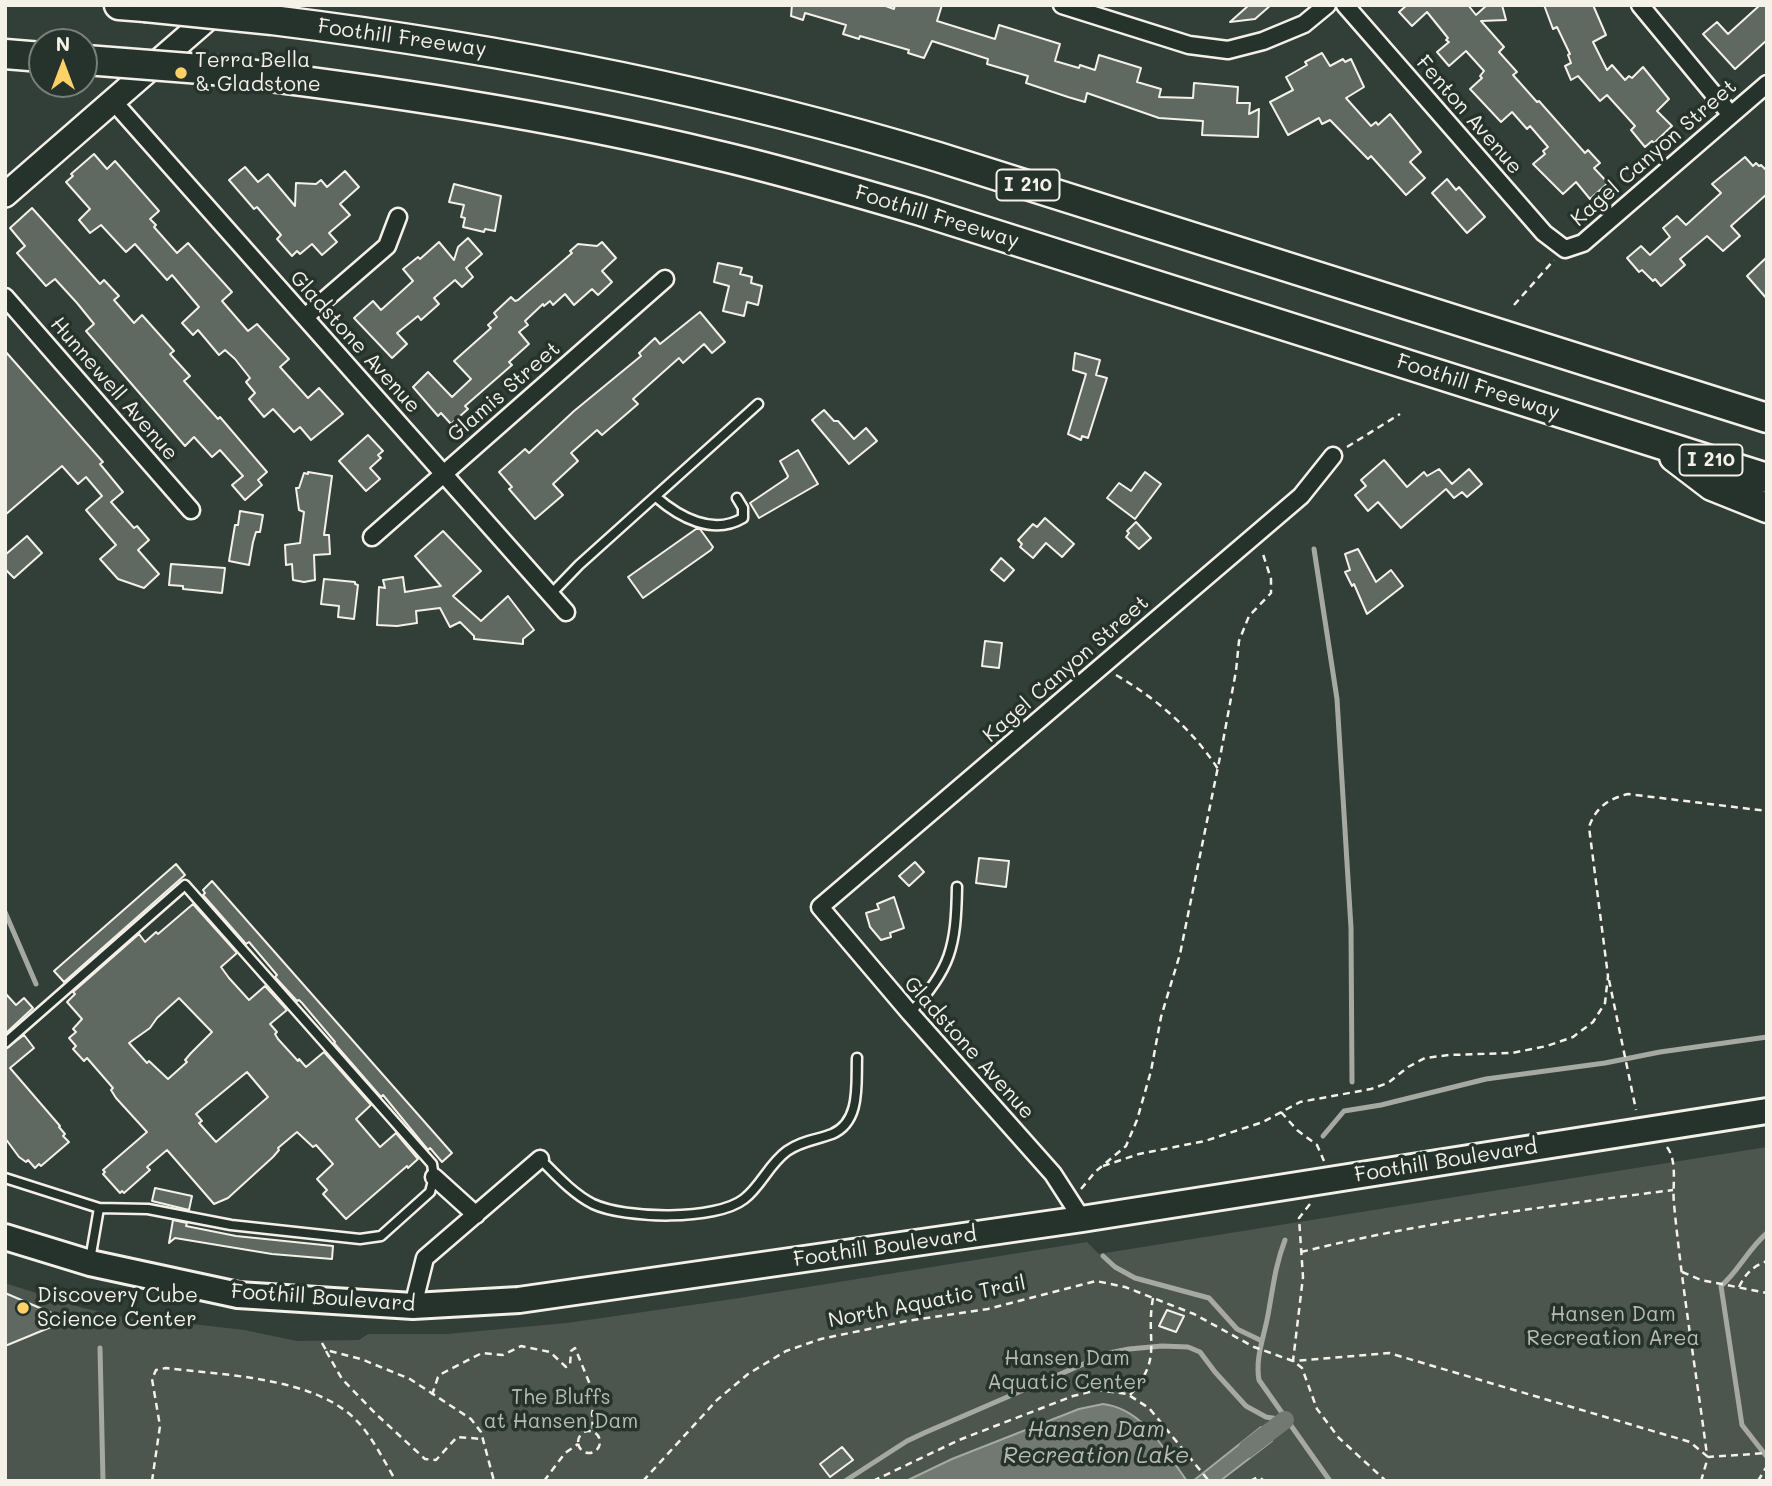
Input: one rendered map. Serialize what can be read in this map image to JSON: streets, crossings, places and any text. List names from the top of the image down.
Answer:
{
  "streets": {
    "highway": ["Foothill Freeway", "I 210"],
    "main road": ["Foothill Boulevard"],
    "street": [
      "Fenton Avenue",
      "Kagel Canyon Street",
      "Gladstone Avenue",
      "Hunnewell Avenue",
      "Glamis Street"
    ],
    "path": ["North Aquatic Trail"]
  },
  "crossings": [
    ["Fenton Avenue", "Kagel Canyon Street"],
    ["Kagel Canyon Street", "Gladstone Avenue"],
    ["Gladstone Avenue", "Glamis Street"],
    ["Gladstone Avenue", "Foothill Boulevard"]
  ],
  "water": ["Hansen Dam Recreation Lake"],
  "parks": ["Hansen Dam Recreation Area", "Hansen Dam Aquatic Center", "The Bluffs at Hansen Dam"],
  "places": ["Terra Bella & Gladstone", "Discovery Cube Science Center"],
  "north": "top"
}
